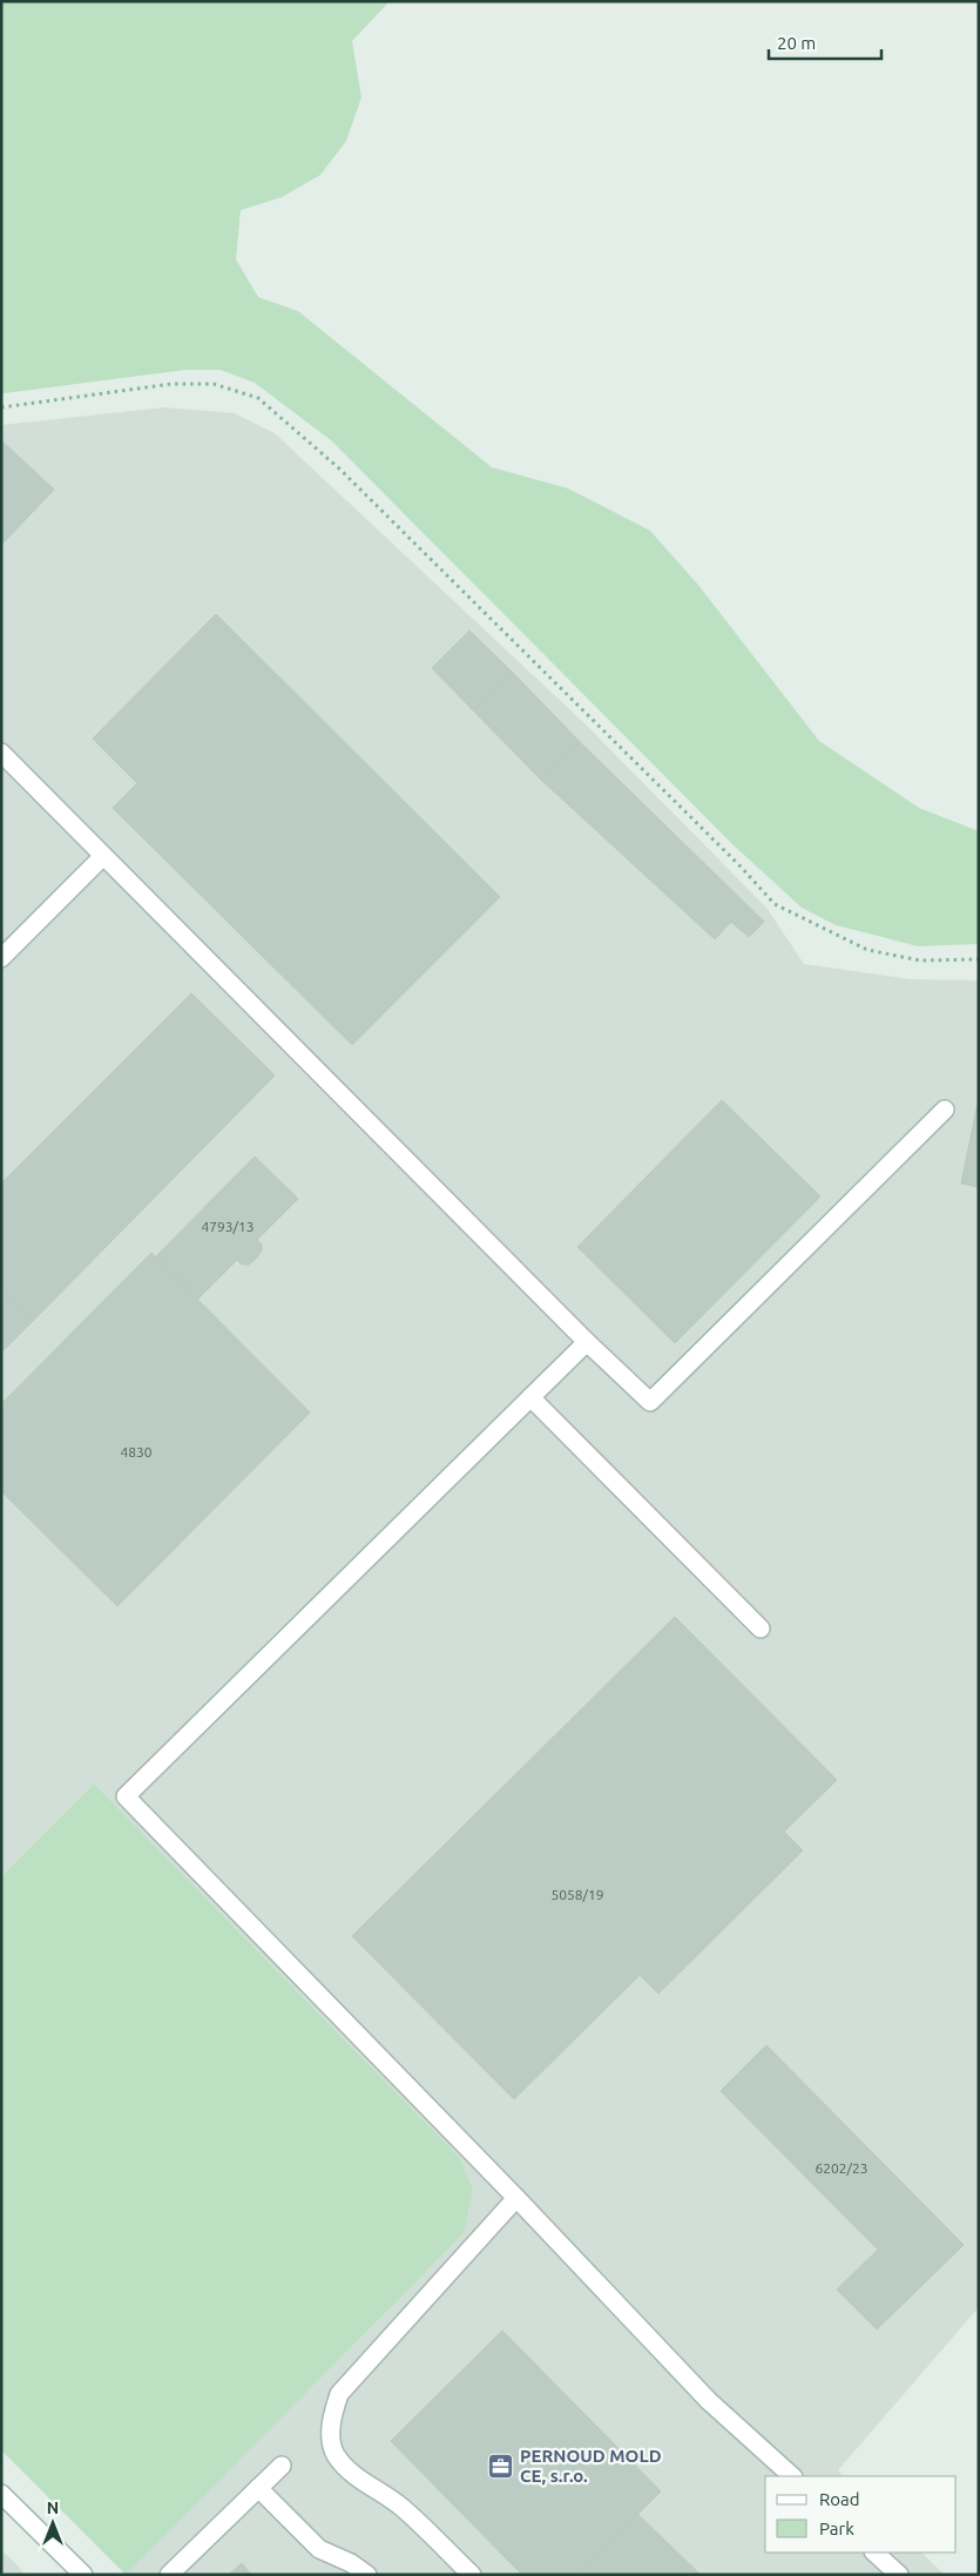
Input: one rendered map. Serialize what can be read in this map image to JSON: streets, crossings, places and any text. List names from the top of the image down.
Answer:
{
  "places": {
    "office": ["PERNOUD MOLD CE, s.r.o."]
  },
  "house_numbers": [
    "4793/13",
    "4830",
    "5058/19",
    "6202/23"
  ],
  "legend": ["Road", "Park"],
  "scale_bar": "20 m",
  "north": "top"
}
